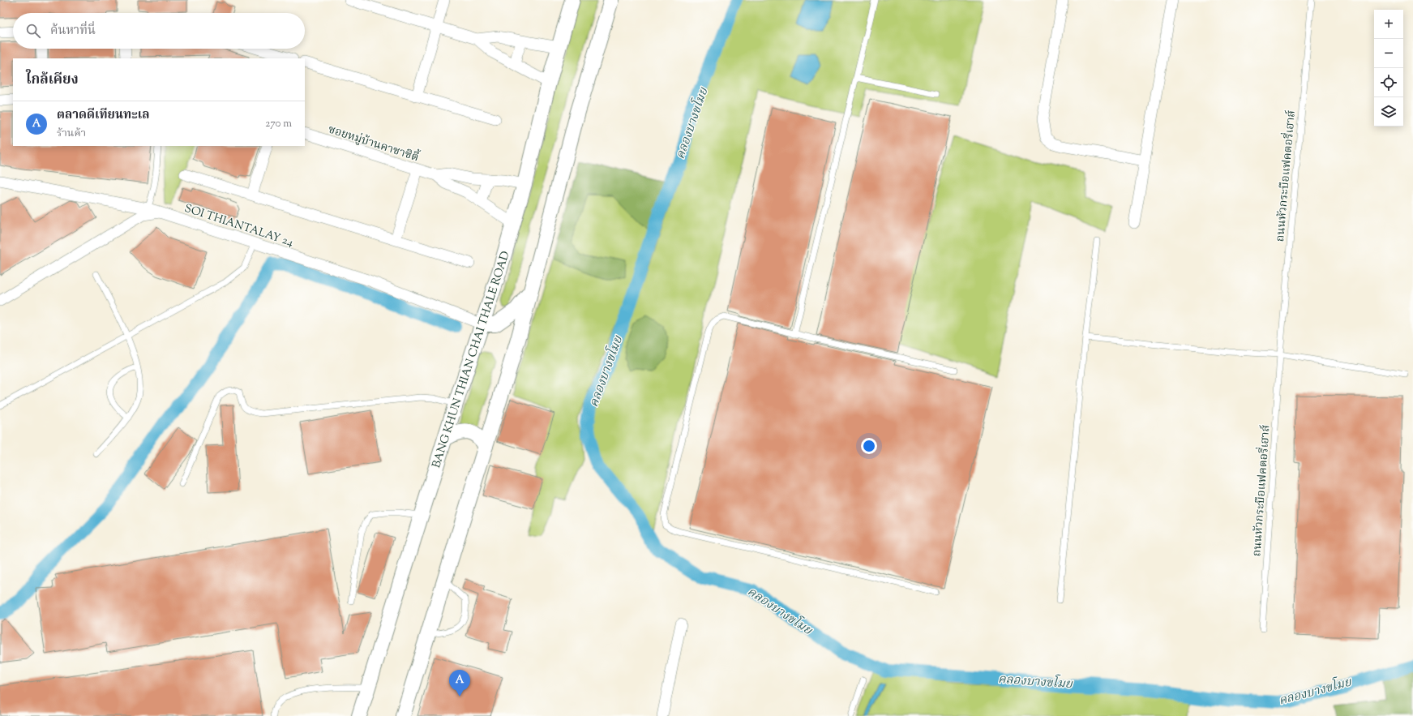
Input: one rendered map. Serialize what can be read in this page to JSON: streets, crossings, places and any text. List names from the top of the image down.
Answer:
{
  "streets": {
    "main road": ["BANG KHUN THIAN CHAI THALE ROAD"],
    "street": ["ซอยหมู่บ้านคาซาซิตี้", "SOI THIANTALAY 24"],
    "lane": ["ถนนหัวกระบือแฟคตอรี่เฮาส์"]
  },
  "crossings": [
    ["ซอยหมู่บ้านคาซาซิตี้", "BANG KHUN THIAN CHAI THALE ROAD"],
    ["SOI THIANTALAY 24", "BANG KHUN THIAN CHAI THALE ROAD"]
  ],
  "water": ["คลองบางขโมย"],
  "page": {
    "map_buttons": ["+", "−"],
    "search": "ค้นหาที่นี่",
    "heading": "ใกล้เคียง",
    "list": [
      {
        "mark": "A",
        "name": "ตลาดดีเทียนทะเล",
        "note": "ร้านค้า",
        "value": "270 m"
      }
    ],
    "pins": "A"
  }
}
